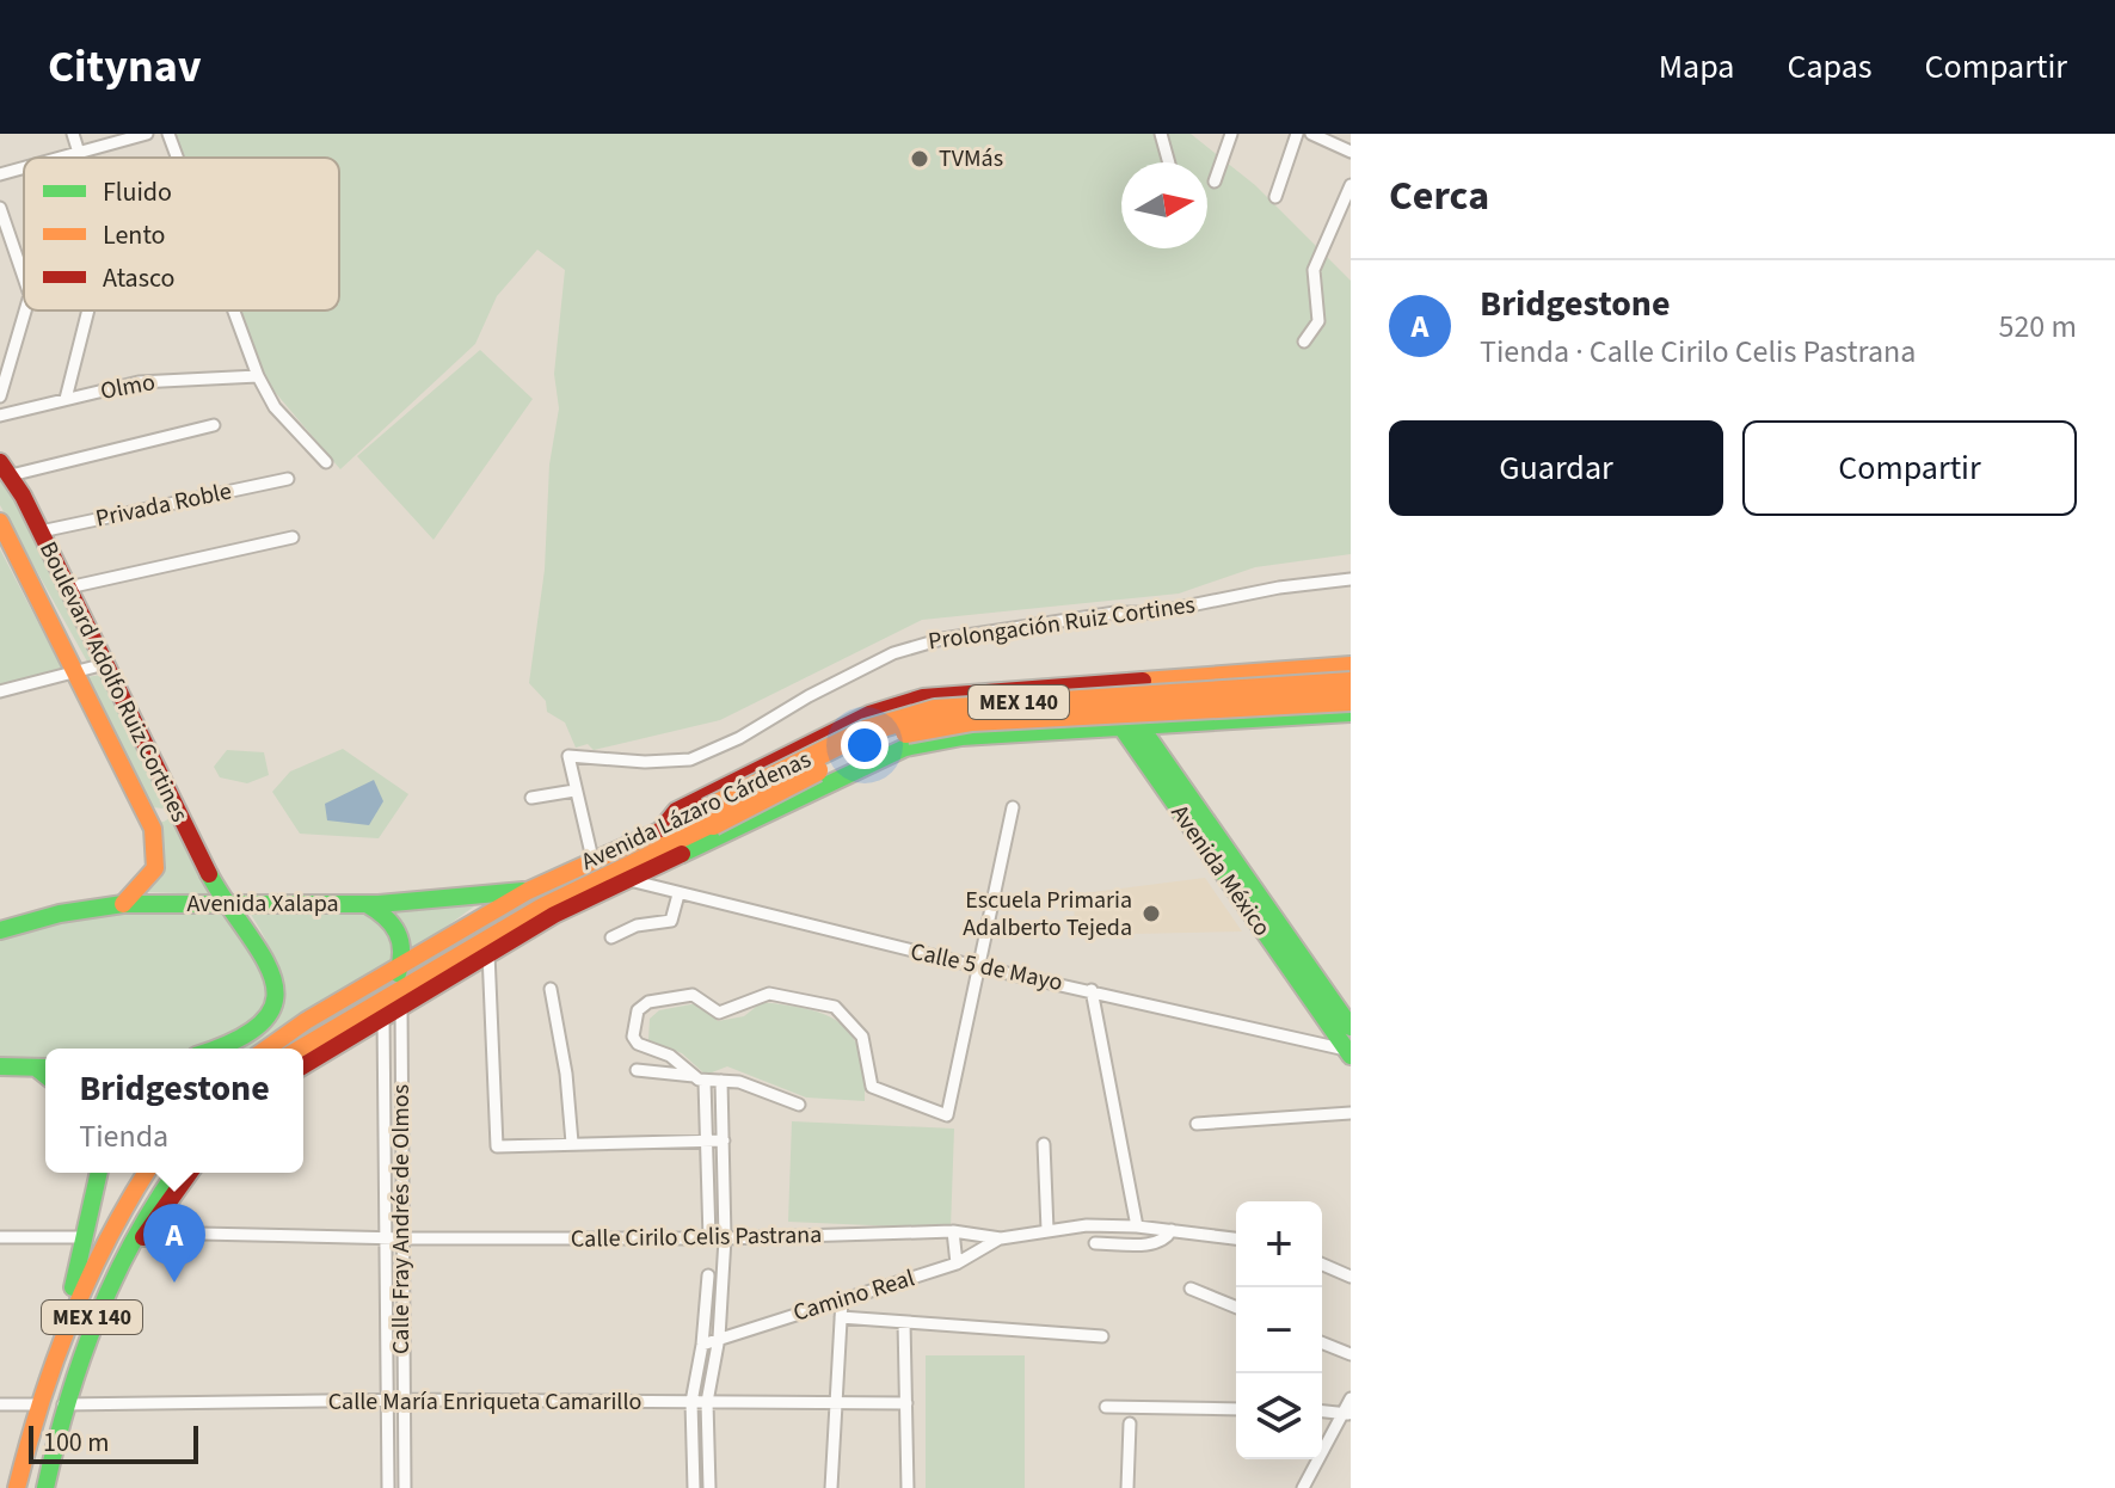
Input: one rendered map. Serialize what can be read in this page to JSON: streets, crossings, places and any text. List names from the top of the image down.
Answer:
{
  "streets": {
    "main road": [
      "Boulevard Adolfo Ruiz Cortines",
      "MEX 140",
      "Avenida Lázaro Cárdenas",
      "Avenida México",
      "Avenida Xalapa"
    ],
    "street": [
      "Olmo",
      "Privada Roble",
      "Prolongación Ruiz Cortines",
      "Calle 5 de Mayo",
      "Calle Fray Andrés de Olmos",
      "Calle Cirilo Celis Pastrana",
      "Camino Real",
      "Calle María Enriqueta Camarillo"
    ]
  },
  "crossings": [
    ["Privada Roble", "Boulevard Adolfo Ruiz Cortines"],
    ["Boulevard Adolfo Ruiz Cortines", "Avenida Xalapa"],
    ["MEX 140", "Calle María Enriqueta Camarillo"],
    ["Avenida Lázaro Cárdenas", "Avenida Xalapa"],
    ["Avenida Lázaro Cárdenas", "Calle Fray Andrés de Olmos"],
    ["Avenida México", "Calle 5 de Mayo"],
    ["Calle Fray Andrés de Olmos", "Calle Cirilo Celis Pastrana"],
    ["Calle Fray Andrés de Olmos", "Calle María Enriqueta Camarillo"],
    ["Calle Cirilo Celis Pastrana", "Camino Real"]
  ],
  "places": ["TVMás", "Escuela Primaria Adalberto Tejeda"],
  "legend": ["Fluido", "Lento", "Atasco"],
  "scale_bar": "100 m",
  "north": "right",
  "page": {
    "header": "Citynav",
    "nav": ["Mapa", "Capas", "Compartir"],
    "heading": "Cerca",
    "list": [
      {
        "mark": "A",
        "name": "Bridgestone",
        "note": "Tienda · Calle Cirilo Celis Pastrana",
        "value": "520 m"
      }
    ],
    "buttons": ["Guardar", "Compartir"],
    "popup": ["Bridgestone", "Tienda"],
    "map_buttons": ["+", "−"],
    "pins": "A",
    "scale": "100 m"
  }
}
